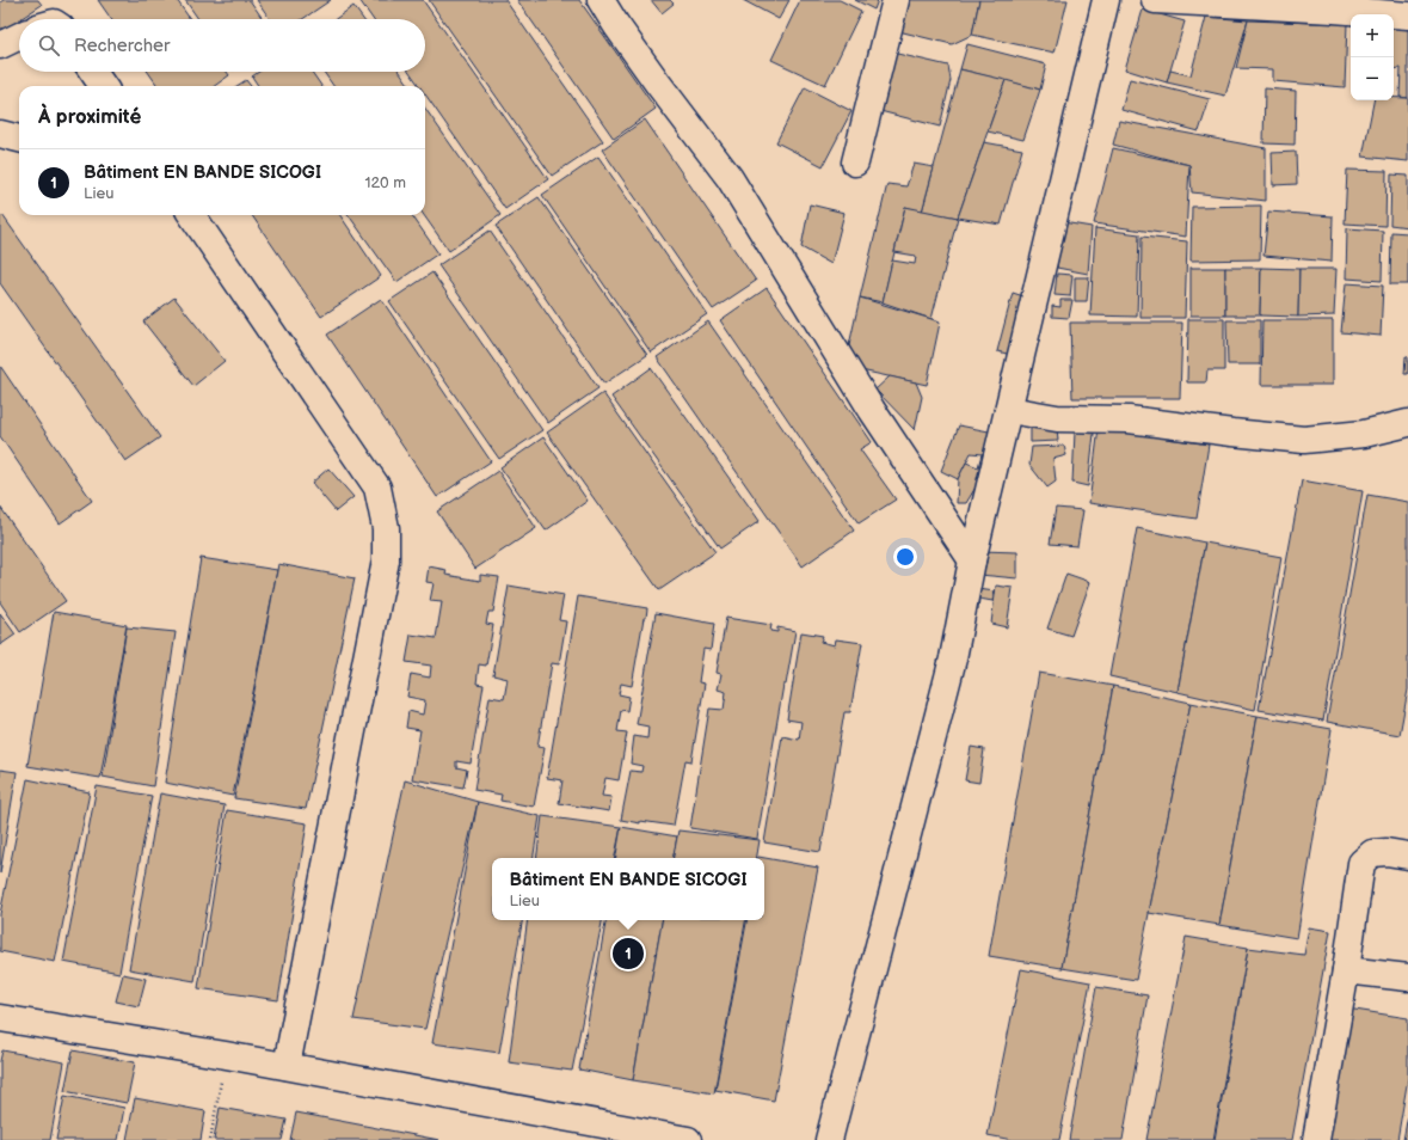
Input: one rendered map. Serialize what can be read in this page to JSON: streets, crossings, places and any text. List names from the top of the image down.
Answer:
{
  "page": {
    "map_buttons": ["+", "−"],
    "search": "Rechercher",
    "heading": "À proximité",
    "list": [
      {
        "mark": "1",
        "name": "Bâtiment EN BANDE SICOGI",
        "note": "Lieu",
        "value": "120 m"
      }
    ],
    "popup": ["Bâtiment EN BANDE SICOGI", "Lieu"],
    "pins": "1"
  }
}
